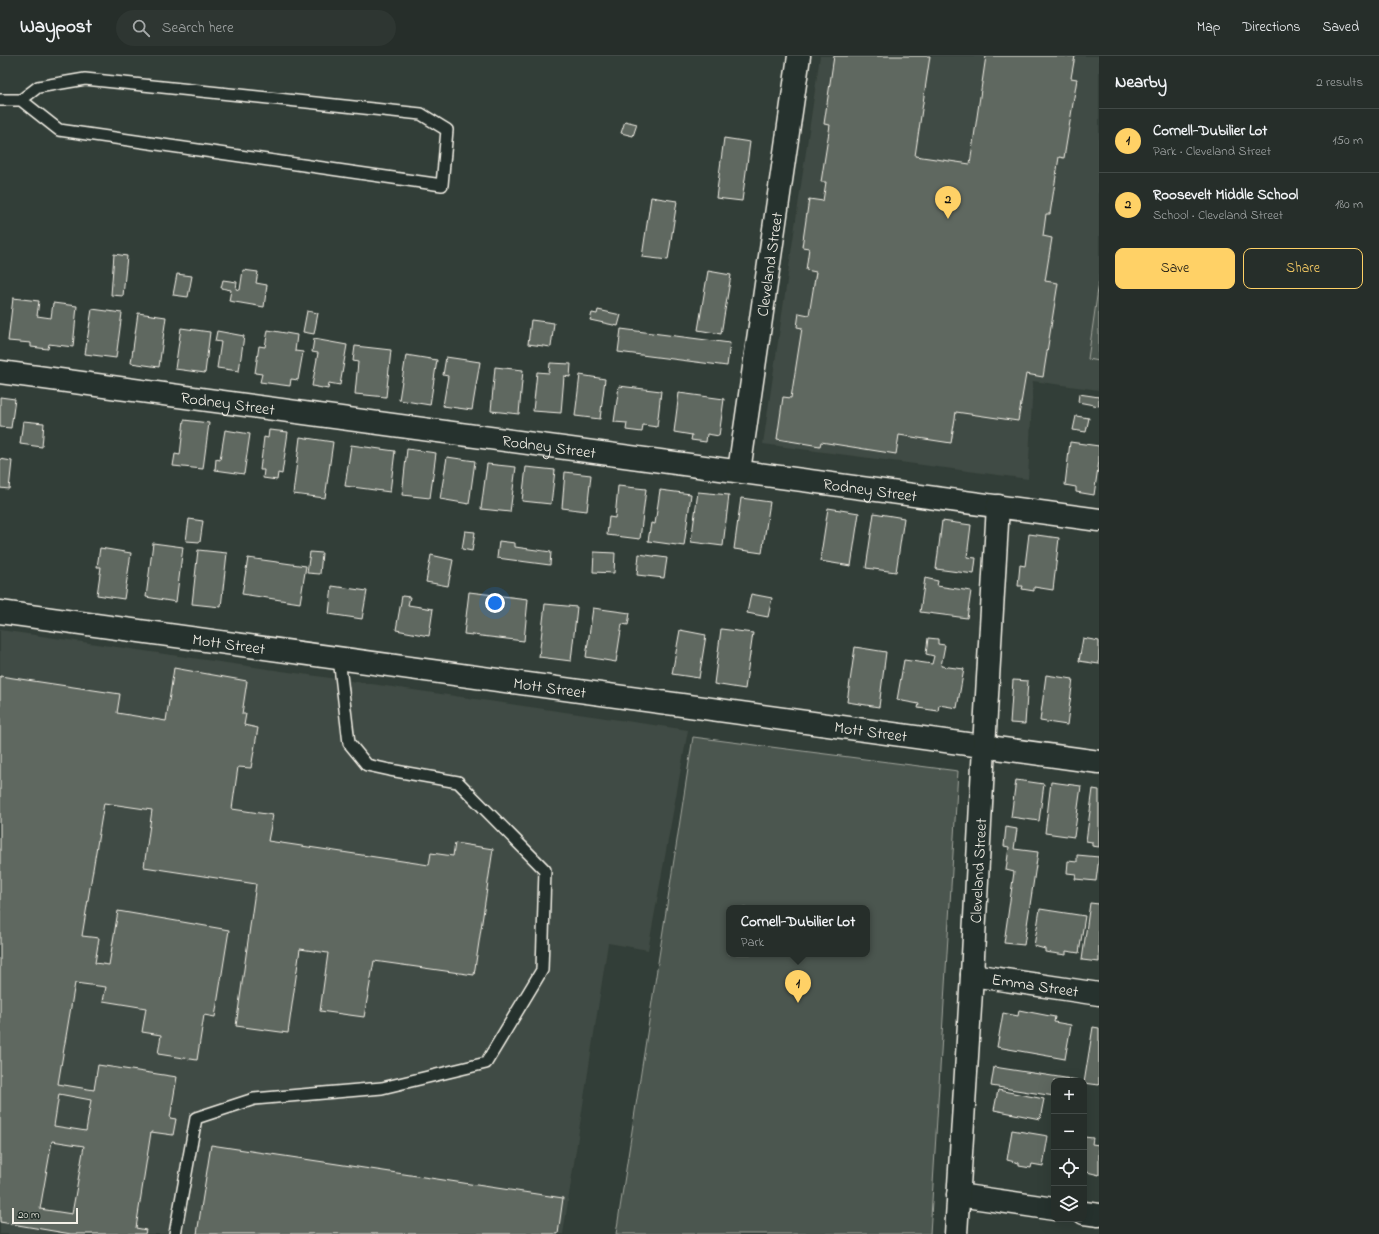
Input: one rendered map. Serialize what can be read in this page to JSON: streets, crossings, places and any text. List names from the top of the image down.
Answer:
{
  "streets": {
    "street": [
      "Cleveland Street",
      "Rodney Street",
      "Mott Street",
      "Emma Street"
    ]
  },
  "crossings": [
    ["Cleveland Street", "Rodney Street"],
    ["Cleveland Street", "Mott Street"],
    ["Cleveland Street", "Emma Street"]
  ],
  "scale_bar": "20 m",
  "page": {
    "header": "Waypost",
    "search": "Search here",
    "nav": ["Map", "Directions", "Saved"],
    "heading": ["Nearby", "2 results"],
    "list": [
      {
        "mark": "1",
        "name": "Cornell-Dubilier Lot",
        "note": "Park · Cleveland Street",
        "value": "150 m"
      },
      {
        "mark": "2",
        "name": "Roosevelt Middle School",
        "note": "School · Cleveland Street",
        "value": "180 m"
      }
    ],
    "pins": ["2", "1"],
    "buttons": ["Save", "Share"],
    "popup": ["Cornell-Dubilier Lot", "Park"],
    "map_buttons": ["+", "−"],
    "scale": "20 m"
  }
}
